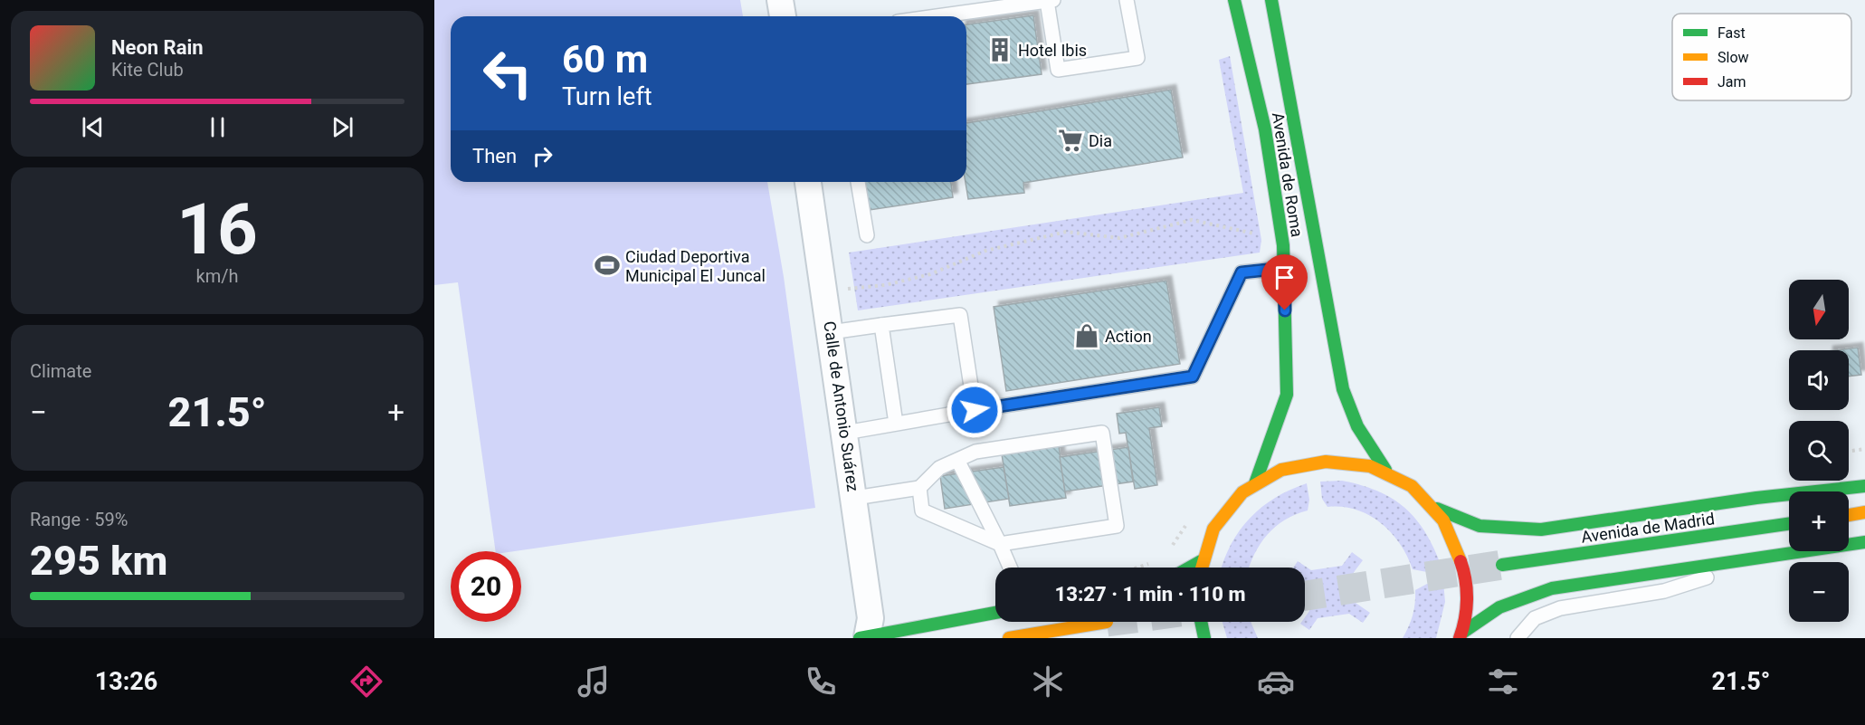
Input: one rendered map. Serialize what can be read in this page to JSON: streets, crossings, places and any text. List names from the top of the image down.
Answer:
{
  "streets": {
    "street": ["Avenida de Roma", "Calle de Antonio Suárez", "Avenida de Madrid"]
  },
  "places": {
    "building": ["Hotel Ibis"],
    "supermarket": ["Dia"],
    "sports": ["Ciudad Deportiva Municipal El Juncal"],
    "shop": ["Action"]
  },
  "legend": ["Fast", "Slow", "Jam"],
  "north": "bottom",
  "page": {
    "turn": ["60 m", "Turn left"],
    "song": ["Neon Rain", "Kite Club"],
    "then": "Then",
    "tile": [
      ["16", "km/h"],
      "Climate",
      ["Range · 59%", "295 km"]
    ],
    "map_buttons": ["+", "−"],
    "heat": ["−", "21.5°", "+"],
    "limit": "20",
    "trip": "13:27 · 1 min · 110 m",
    "tabs": ["13:26", "21.5°"]
  }
}
